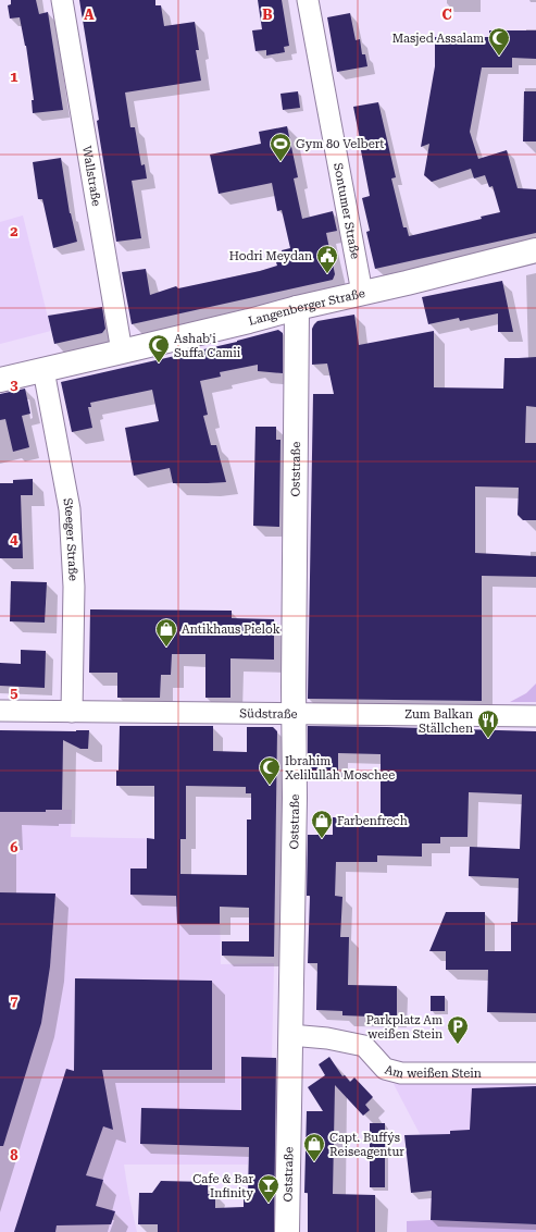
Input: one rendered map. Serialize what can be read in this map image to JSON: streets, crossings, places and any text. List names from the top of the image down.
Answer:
{
  "streets": {
    "main road": ["Langenberger Straße", "Oststraße"],
    "street": [
      "Wallstraße",
      "Sontumer Straße",
      "Steeger Straße",
      "Südstraße",
      "Am weißen Stein"
    ]
  },
  "crossings": [
    ["Wallstraße", "Langenberger Straße"],
    ["Sontumer Straße", "Langenberger Straße"],
    ["Langenberger Straße", "Oststraße"],
    ["Langenberger Straße", "Steeger Straße"],
    ["Oststraße", "Südstraße"],
    ["Oststraße", "Am weißen Stein"],
    ["Steeger Straße", "Südstraße"]
  ],
  "places": {
    "mosque": ["Masjed Assalam", "Ashab'i Suffa Camii", "Ibrahim Xelilullah Moschee"],
    "sports": ["Gym 80 Velbert"],
    "public building": ["Hodri Meydan"],
    "shop": ["Antikhaus Pielok", "Farbenfrech", "Capt. Buffy´s Reiseagentur"],
    "restaurant": ["Zum Balkan Ställchen"],
    "parking": ["Parkplatz Am weißen Stein"],
    "bar": ["Cafe & Bar Infinity"]
  },
  "grid": {
    "columns": ["A", "B", "C"],
    "rows": [
      "1",
      "2",
      "3",
      "4",
      "5",
      "6",
      "7",
      "8"
    ]
  }
}
